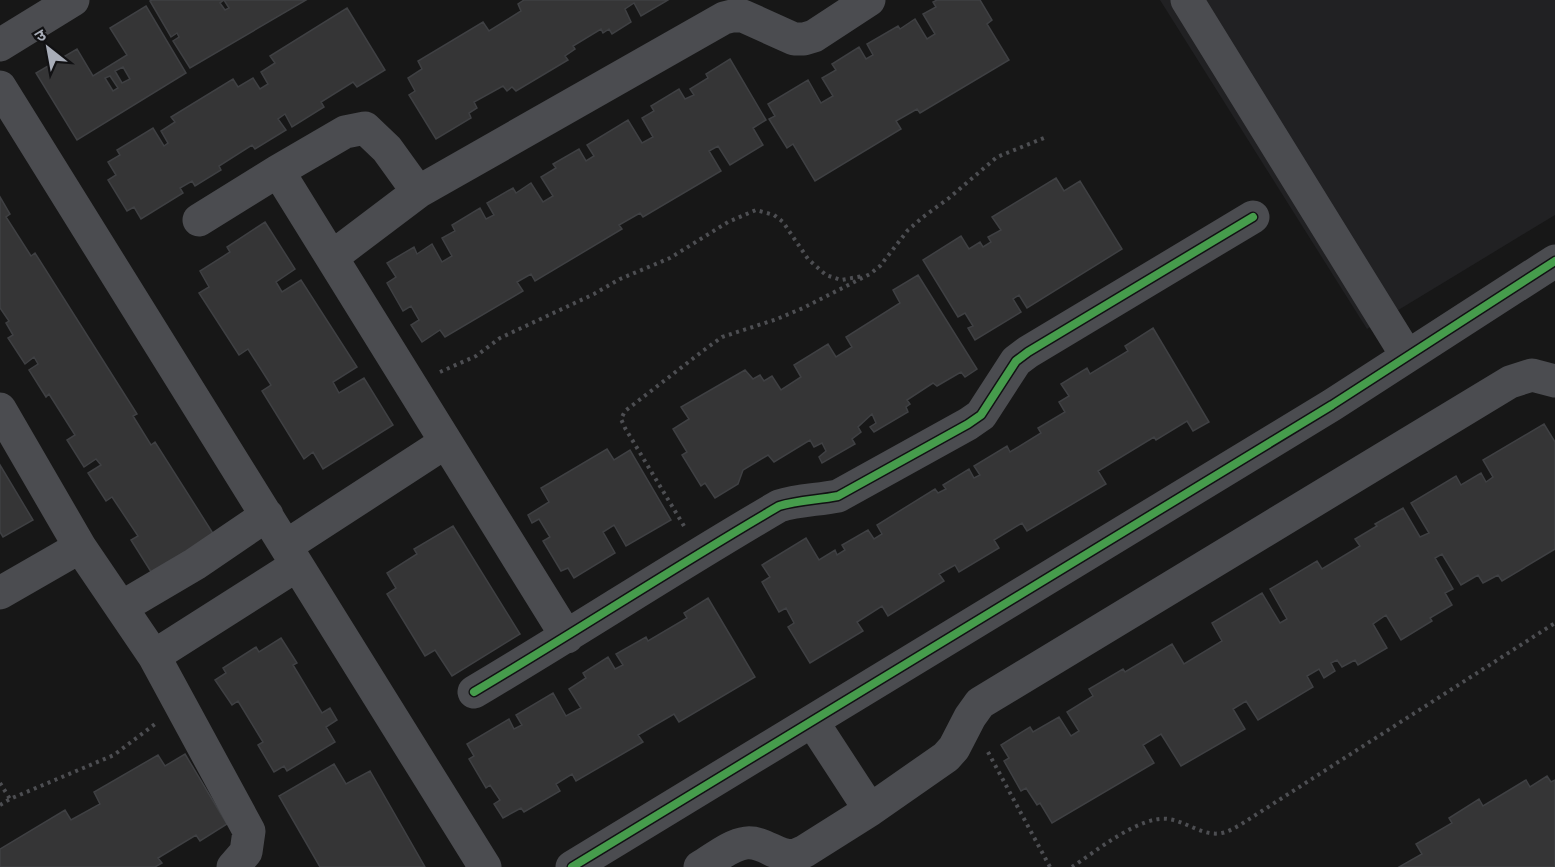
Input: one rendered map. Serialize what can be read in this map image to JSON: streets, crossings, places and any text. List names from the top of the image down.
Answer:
{
  "north": "top left"
}
